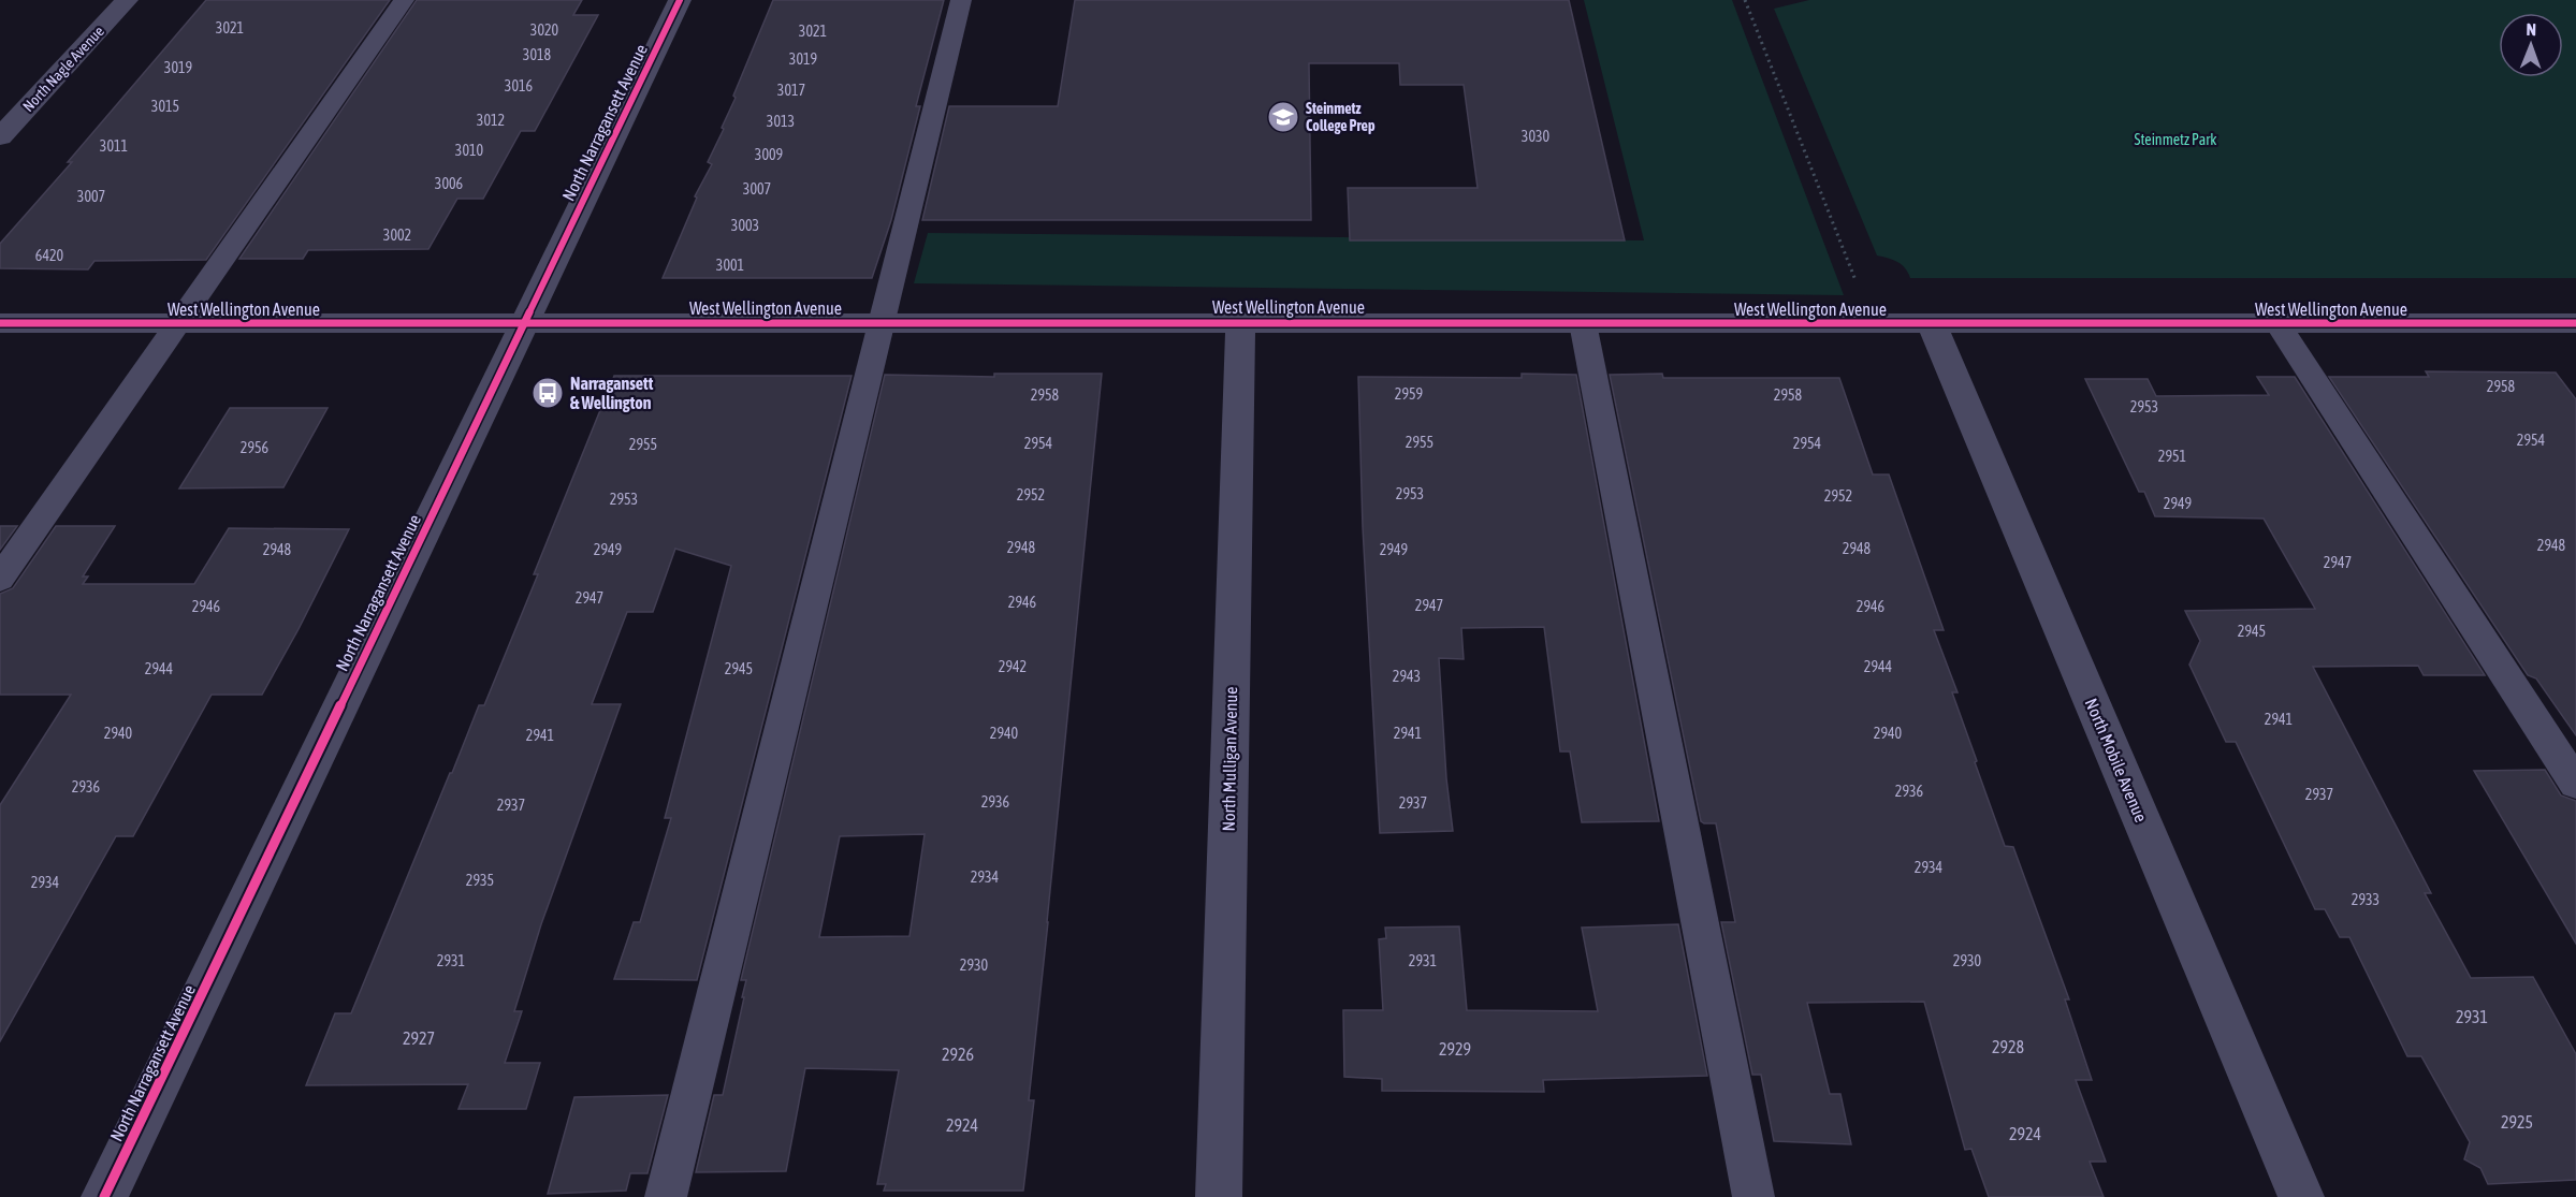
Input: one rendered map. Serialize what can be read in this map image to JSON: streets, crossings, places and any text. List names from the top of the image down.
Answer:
{
  "streets": {
    "street": [
      "North Nagle Avenue",
      "North Narragansett Avenue",
      "West Wellington Avenue",
      "North Mulligan Avenue",
      "North Mobile Avenue"
    ]
  },
  "crossings": [
    ["North Narragansett Avenue", "West Wellington Avenue"],
    ["West Wellington Avenue", "North Mulligan Avenue"],
    ["West Wellington Avenue", "North Mobile Avenue"]
  ],
  "parks": ["Steinmetz Park"],
  "places": {
    "school or university": ["Steinmetz College Prep"],
    "bus stop": ["Narragansett & Wellington"]
  },
  "house_numbers": [
    "3021",
    "3020",
    "3021",
    "3018",
    "3019",
    "3019",
    "3016",
    "3017",
    "3015",
    "3012",
    "3013",
    "3030",
    "3011",
    "3010",
    "3009",
    "3006",
    "3007",
    "3007",
    "3003",
    "3002",
    "6420",
    "3001",
    "2958",
    "2959",
    "2958",
    "2958",
    "2953",
    "2954",
    "2955",
    "2954",
    "2954",
    "2955",
    "2956",
    "2951",
    "2953",
    "2952",
    "2952",
    "2953",
    "2949",
    "2948",
    "2948",
    "2948",
    "2948",
    "2949",
    "2949",
    "2947",
    "2947",
    "2946",
    "2947",
    "2946",
    "2946",
    "2945",
    "2942",
    "2944",
    "2944",
    "2945",
    "2943",
    "2941",
    "2940",
    "2940",
    "2941",
    "2940",
    "2941",
    "2936",
    "2936",
    "2937",
    "2936",
    "2937",
    "2937",
    "2934",
    "2934",
    "2935",
    "2934",
    "2933",
    "2931",
    "2931",
    "2930",
    "2930",
    "2931",
    "2927",
    "2928",
    "2929",
    "2926",
    "2925",
    "2924",
    "2924"
  ],
  "north": "top"
}
